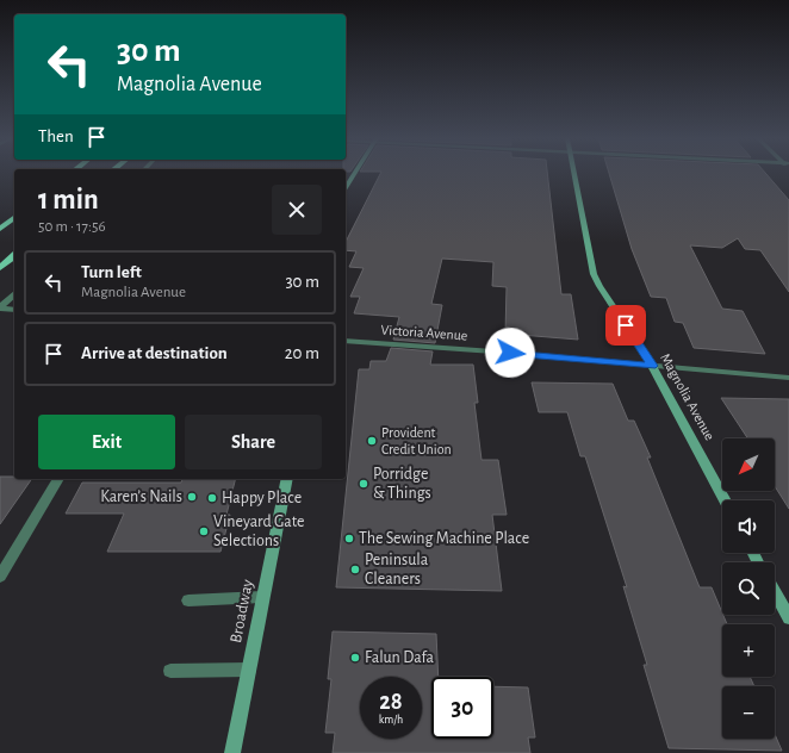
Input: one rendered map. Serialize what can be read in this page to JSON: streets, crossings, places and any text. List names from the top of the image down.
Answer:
{
  "streets": {
    "main road": ["Magnolia Avenue", "Broadway"],
    "street": ["Victoria Avenue"]
  },
  "crossings": [
    ["Victoria Avenue", "Magnolia Avenue"]
  ],
  "places": [
    "Provident Credit Union",
    "Porridge & Things",
    "Karen’s Nails",
    "Happy Place",
    "Vineyard Gate Selections",
    "The Sewing Machine Place",
    "Peninsula Cleaners",
    "Falun Dafa"
  ],
  "north": "bottom left",
  "page": {
    "turn": ["30 m", "Magnolia Avenue"],
    "then": "Then",
    "heading": ["1 min", "50 m · 17:56"],
    "list": [
      {
        "name": "Turn left",
        "note": "Magnolia Avenue",
        "value": "30 m"
      },
      {
        "name": "Arrive at destination",
        "value": "20 m"
      }
    ],
    "buttons": ["Exit", "Share"],
    "map_buttons": ["+", "−"],
    "speed": "28 km/h",
    "limit": "30"
  }
}
